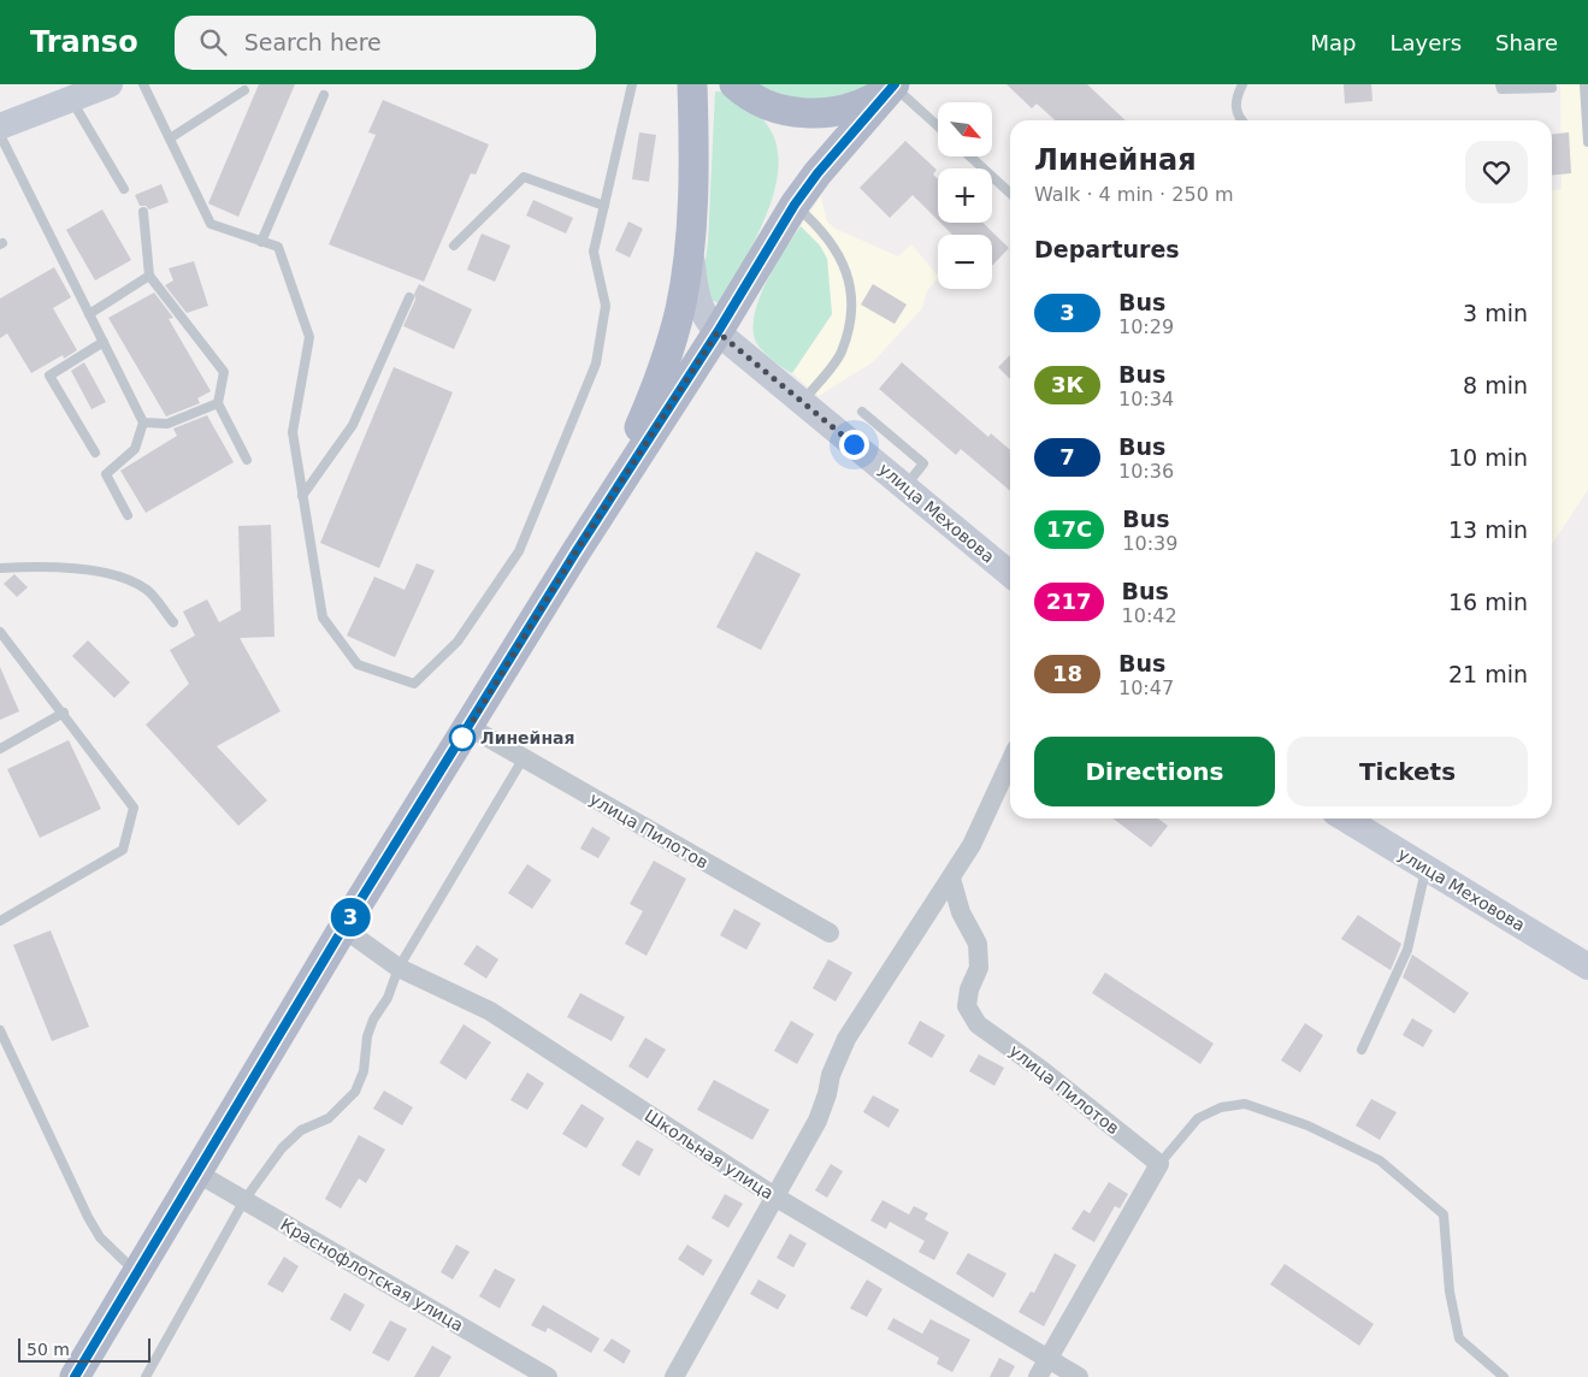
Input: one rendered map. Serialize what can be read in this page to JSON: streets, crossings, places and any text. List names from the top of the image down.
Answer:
{
  "streets": {
    "street": [
      "улица Меховова",
      "улица Пилотов",
      "Школьная улица",
      "Краснофлотская улица"
    ]
  },
  "places": ["Линейная"],
  "lines": ["bus line 3"],
  "scale_bar": "50 m",
  "north": "bottom right",
  "page": {
    "header": "Transo",
    "search": "Search here",
    "nav": ["Map", "Layers", "Share"],
    "on_map": "3",
    "map_buttons": ["+", "−"],
    "heading": [
      ["Линейная", "Walk · 4 min · 250 m"],
      "Departures"
    ],
    "list": [
      {
        "mark": "3",
        "name": "Bus",
        "note": "10:29",
        "value": "3 min"
      },
      {
        "mark": "3К",
        "name": "Bus",
        "note": "10:34",
        "value": "8 min"
      },
      {
        "mark": "7",
        "name": "Bus",
        "note": "10:36",
        "value": "10 min"
      },
      {
        "mark": "17С",
        "name": "Bus",
        "note": "10:39",
        "value": "13 min"
      },
      {
        "mark": "217",
        "name": "Bus",
        "note": "10:42",
        "value": "16 min"
      },
      {
        "mark": "18",
        "name": "Bus",
        "note": "10:47",
        "value": "21 min"
      }
    ],
    "buttons": ["Directions", "Tickets"],
    "scale": "50 m"
  }
}
